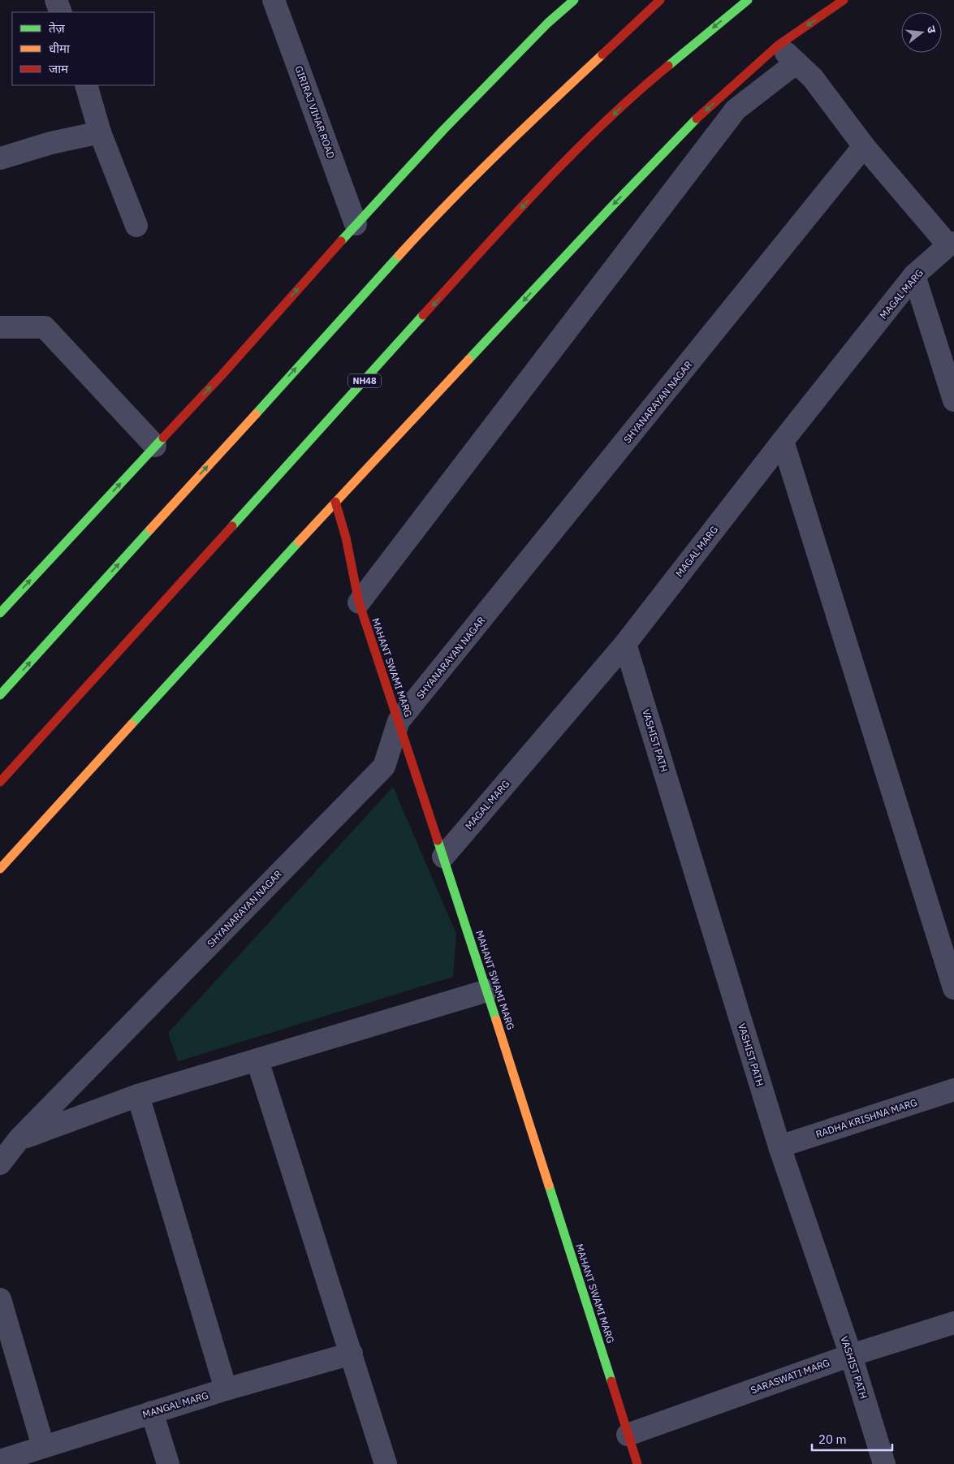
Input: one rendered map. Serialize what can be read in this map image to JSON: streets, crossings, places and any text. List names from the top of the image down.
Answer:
{
  "streets": {
    "main road": ["NH48", "MAHANT SWAMI MARG"],
    "street": [
      "GIRIRAJ VIHAR ROAD",
      "MAGAL MARG",
      "SHYANARAYAN NAGAR",
      "VASHIST PATH",
      "RADHA KRISHNA MARG",
      "SARASWATI MARG",
      "MANGAL MARG"
    ]
  },
  "crossings": [
    ["MAGAL MARG", "MAHANT SWAMI MARG"],
    ["MAGAL MARG", "VASHIST PATH"],
    ["SHYANARAYAN NAGAR", "MAHANT SWAMI MARG"],
    ["MAHANT SWAMI MARG", "SARASWATI MARG"],
    ["VASHIST PATH", "RADHA KRISHNA MARG"],
    ["VASHIST PATH", "SARASWATI MARG"]
  ],
  "legend": ["तेज़", "धीमा", "जाम"],
  "scale_bar": "20 m",
  "north": "right"
}
